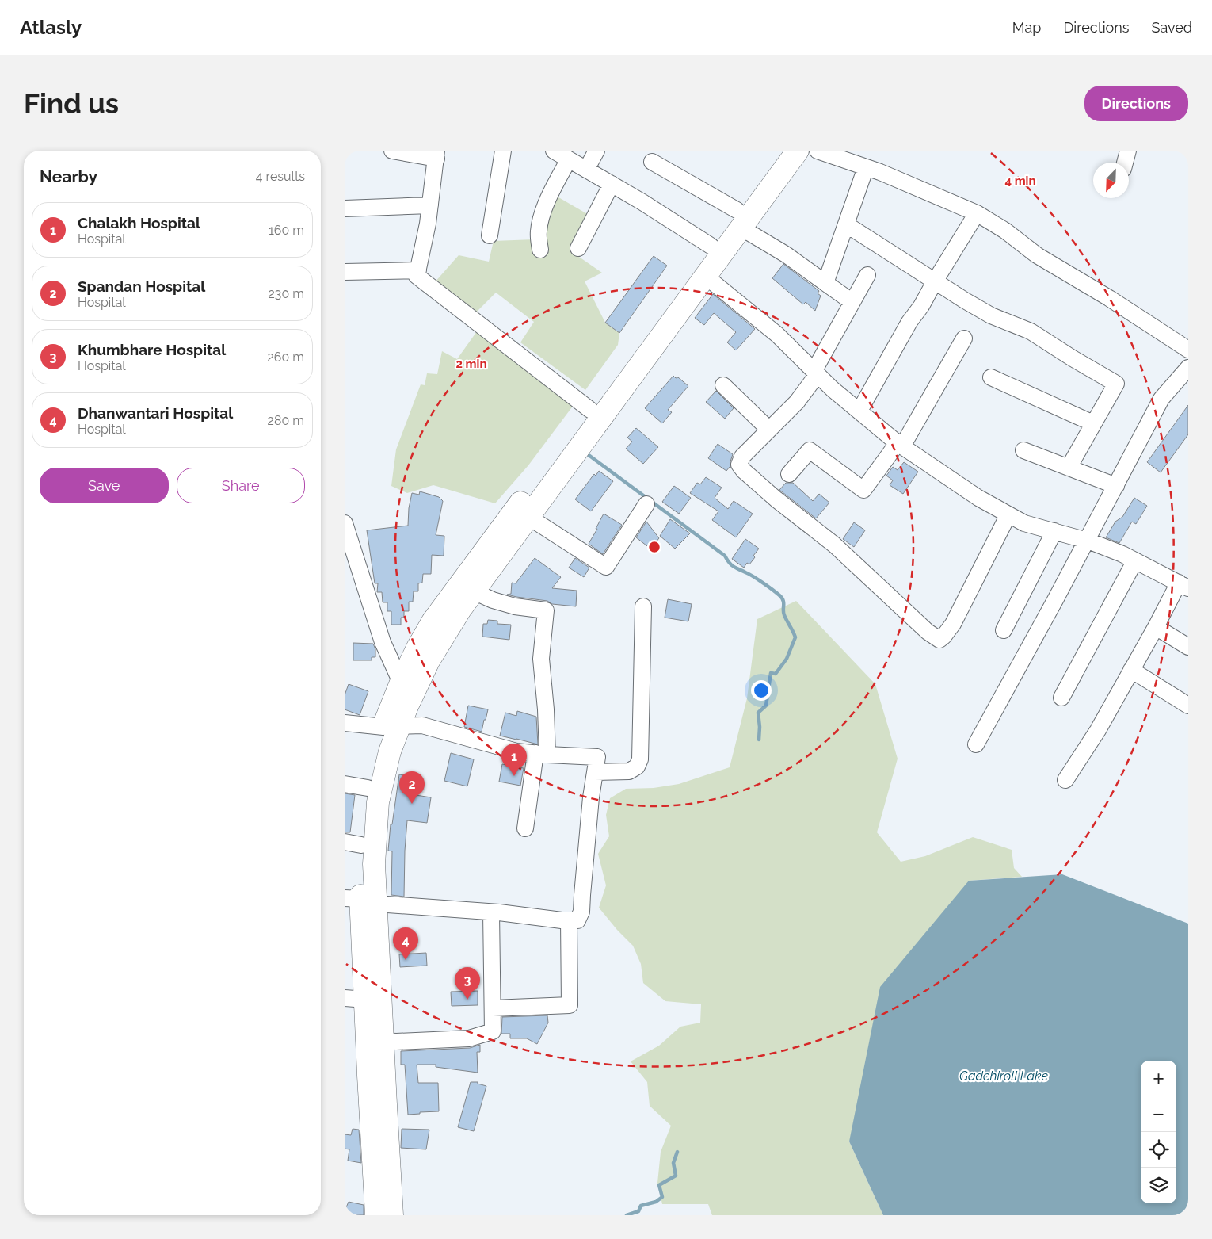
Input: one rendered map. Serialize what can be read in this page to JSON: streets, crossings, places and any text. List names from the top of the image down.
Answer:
{
  "water": ["Gadchiroli Lake"],
  "north": "bottom left",
  "page": {
    "header": "Atlasly",
    "nav": ["Map", "Directions", "Saved"],
    "buttons": [
      "Directions",
      ["Save", "Share"]
    ],
    "title": "Find us",
    "heading": ["Nearby", "4 results"],
    "list": [
      {
        "mark": "1",
        "name": "Chalakh Hospital",
        "note": "Hospital",
        "value": "160 m"
      },
      {
        "mark": "2",
        "name": "Spandan Hospital",
        "note": "Hospital",
        "value": "230 m"
      },
      {
        "mark": "3",
        "name": "Khumbhare Hospital",
        "note": "Hospital",
        "value": "260 m"
      },
      {
        "mark": "4",
        "name": "Dhanwantari Hospital",
        "note": "Hospital",
        "value": "280 m"
      }
    ],
    "pins": [
      "1",
      "2",
      "4",
      "3"
    ],
    "map_buttons": ["+", "−"]
  },
  "rings": ["4 min", "2 min"]
}
